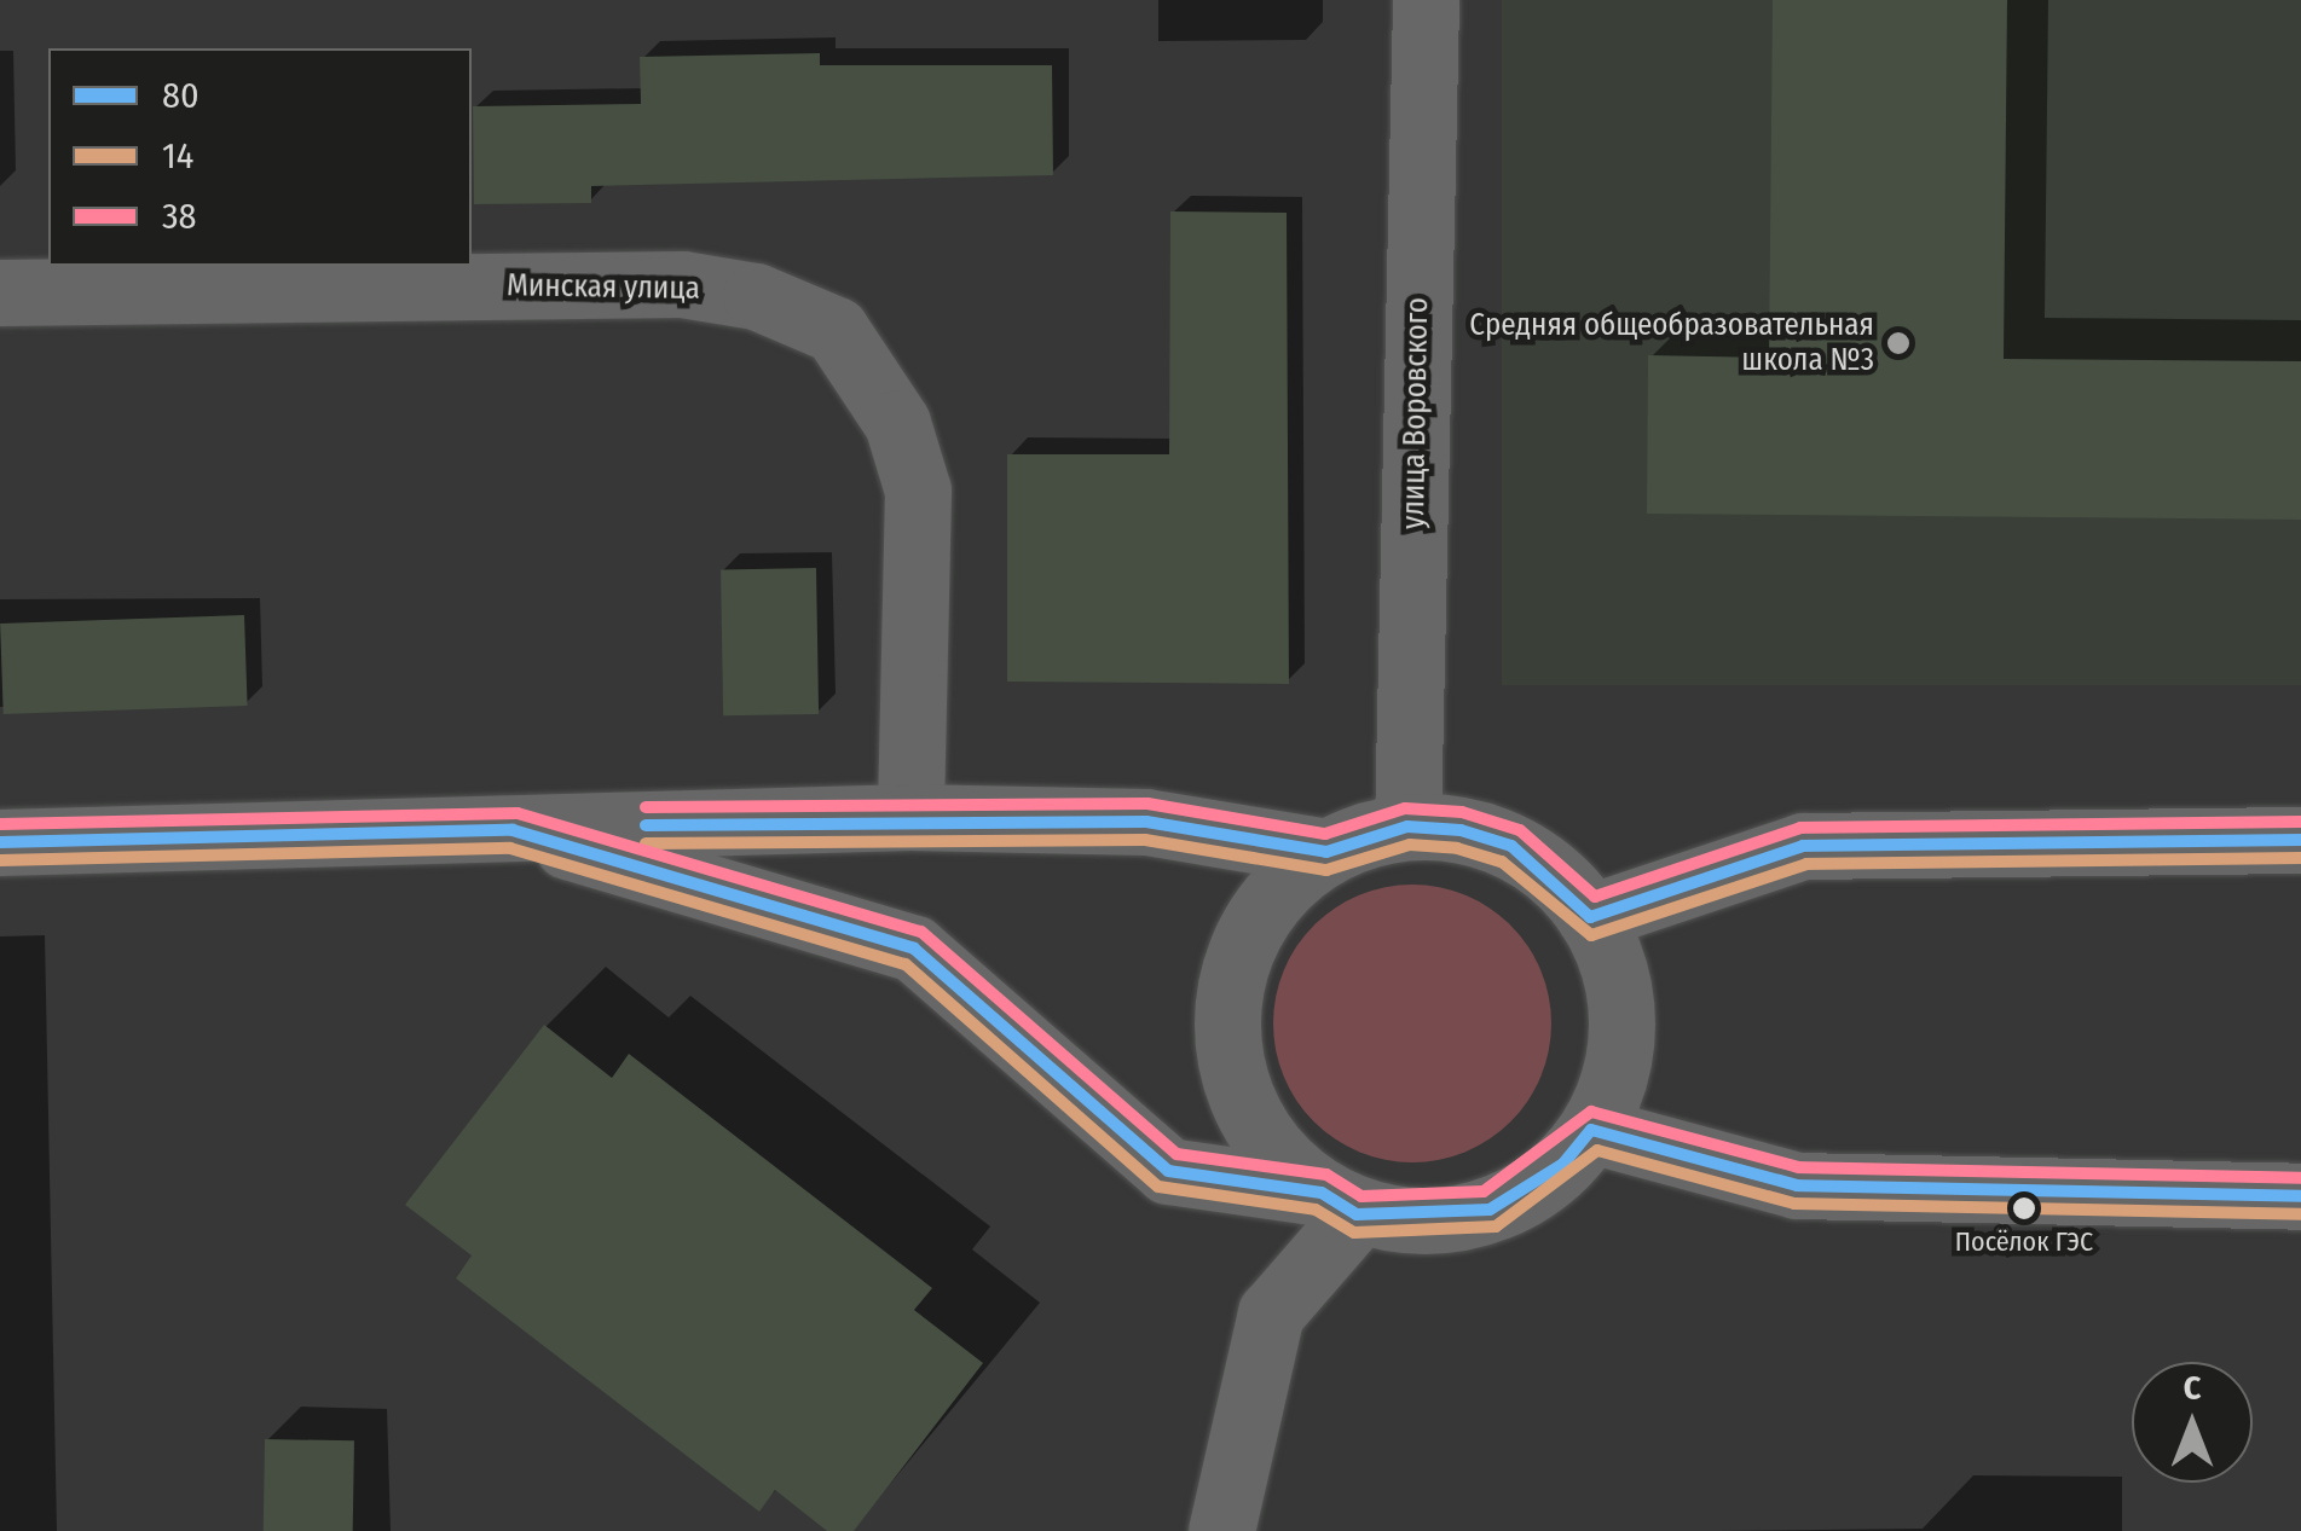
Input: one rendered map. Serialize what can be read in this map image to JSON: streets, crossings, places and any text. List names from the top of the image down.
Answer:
{
  "streets": {
    "street": ["Минская улица", "улица Воровского"]
  },
  "places": ["Средняя общеобразовательная школа №3", "Посёлок ГЭС"],
  "lines": ["transit line 38", "transit line 80", "transit line 14"],
  "legend": ["80", "14", "38"],
  "north": "top"
}
